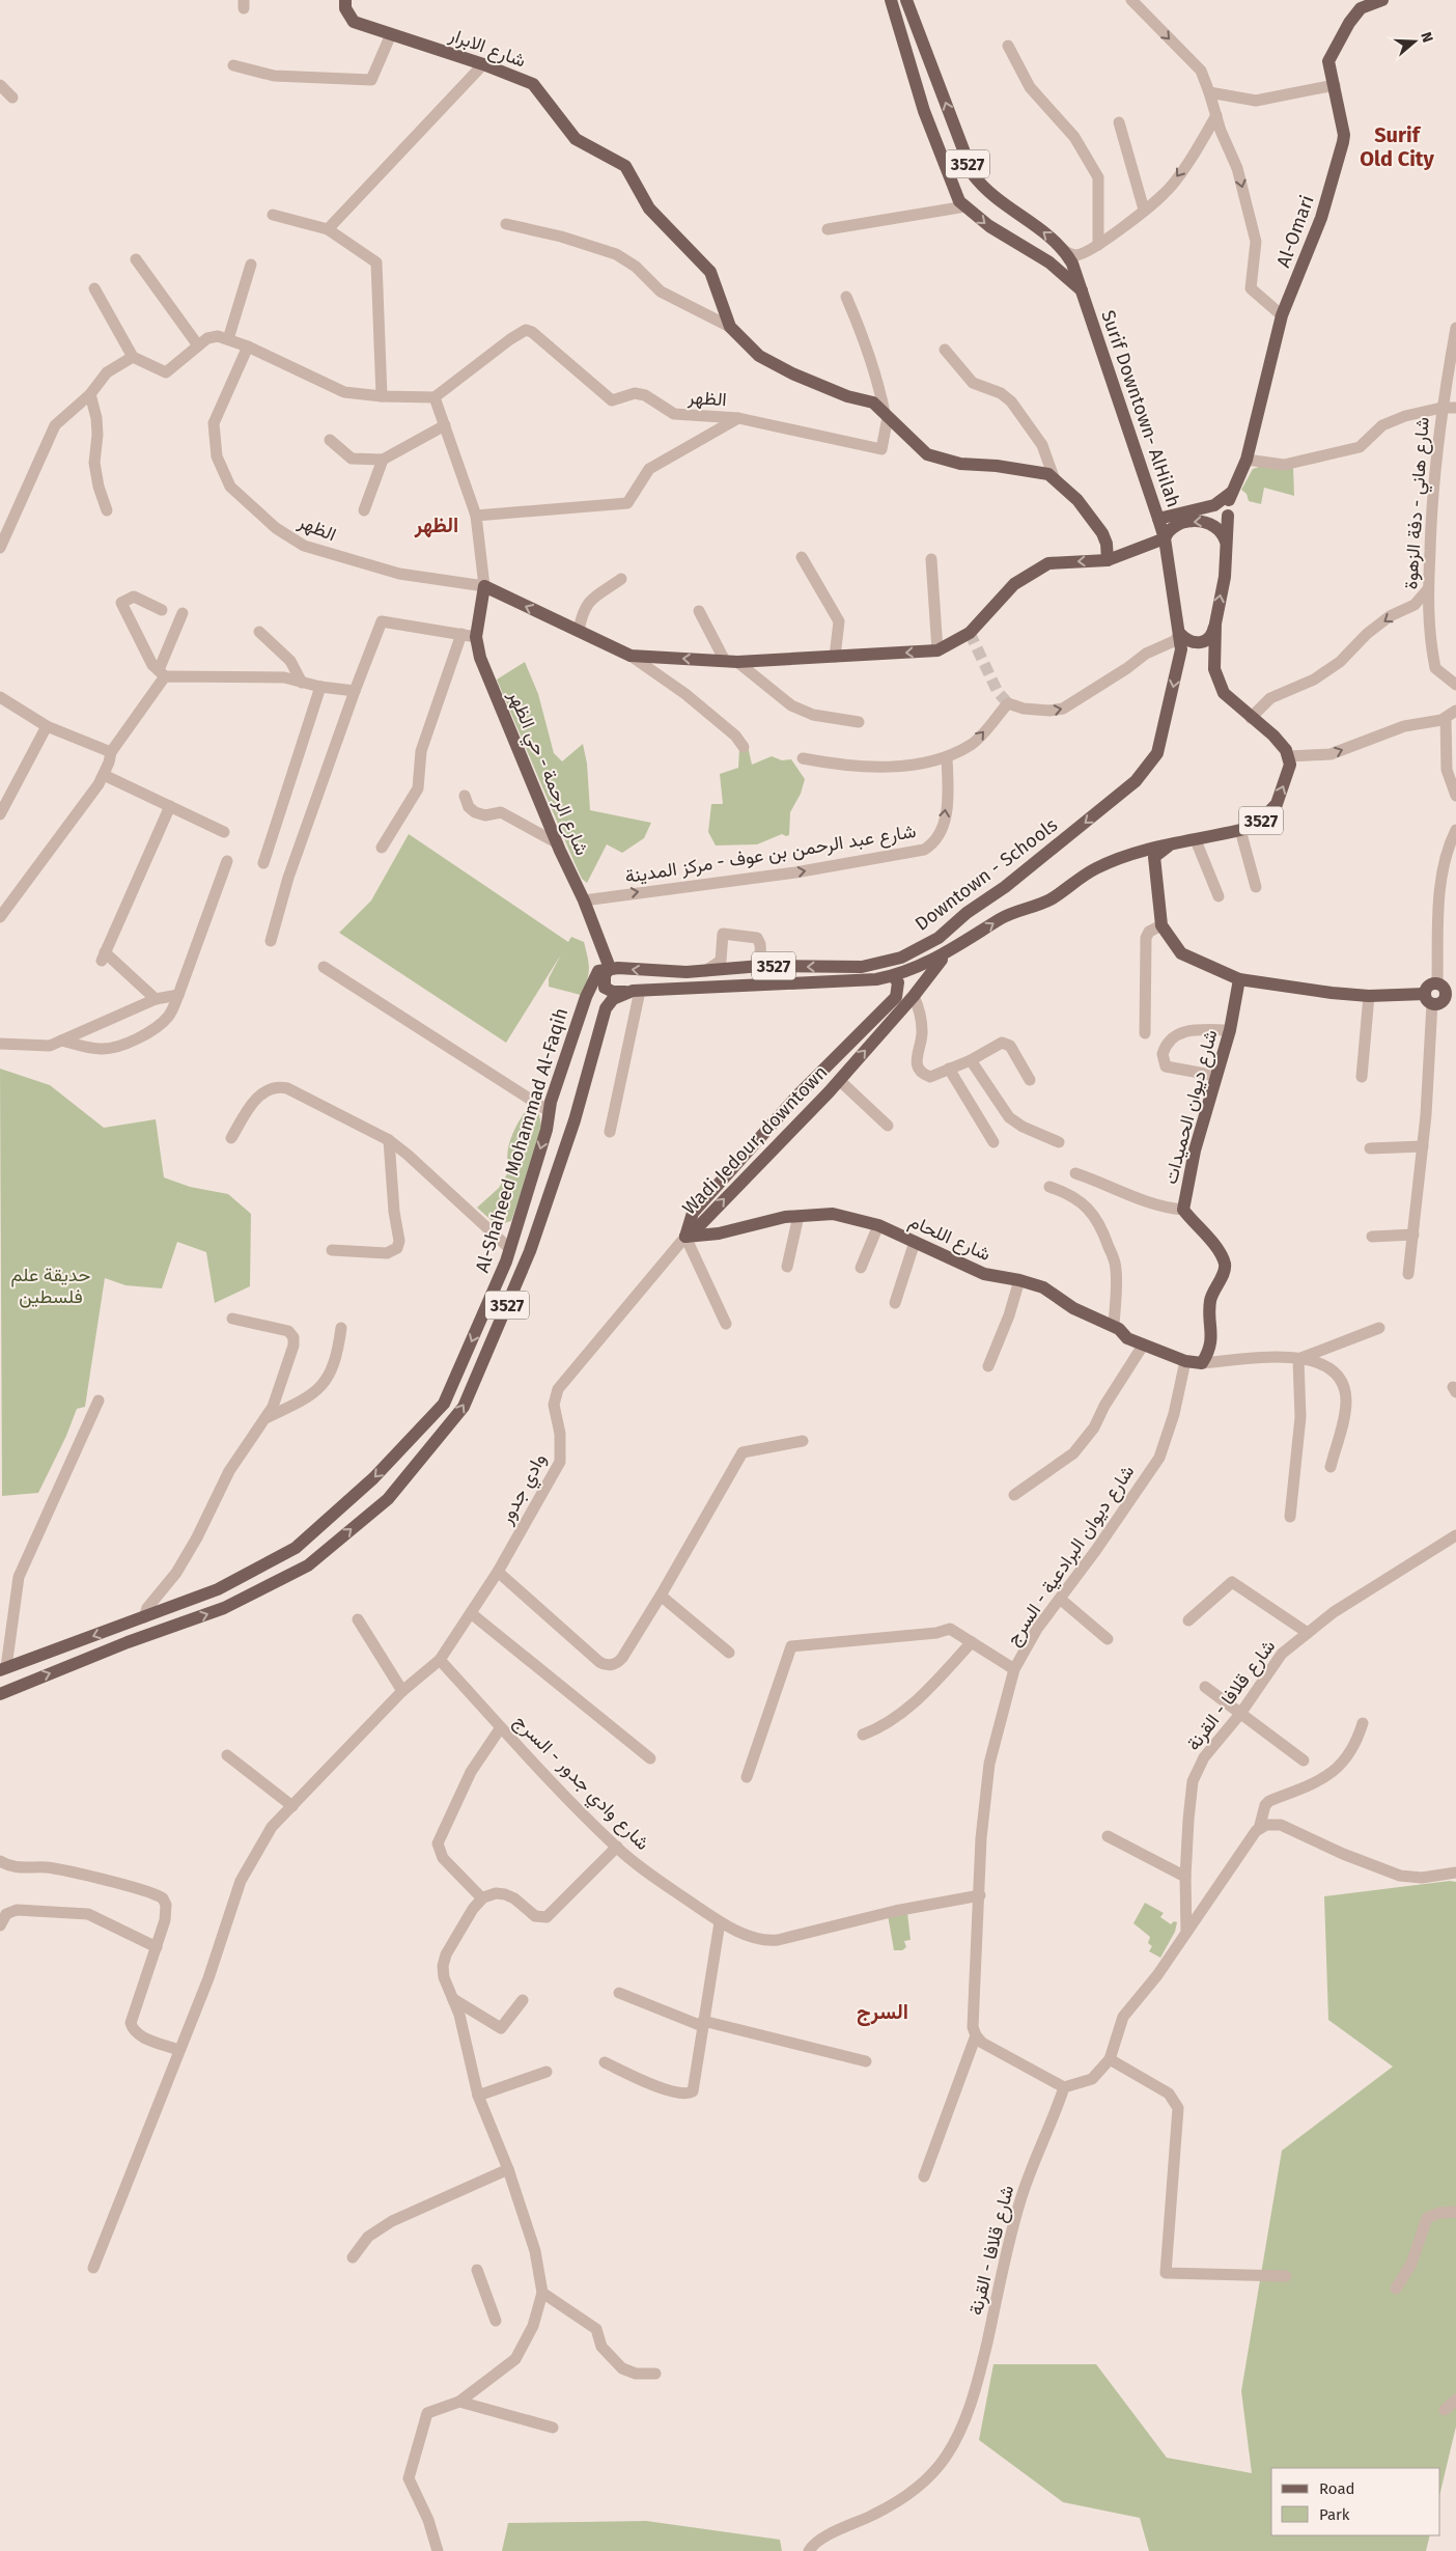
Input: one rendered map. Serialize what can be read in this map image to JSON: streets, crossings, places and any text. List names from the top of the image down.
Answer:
{
  "streets": {
    "main road": [
      "شارع الابرار",
      "3527",
      "Al-Omari",
      "Surif Downtown- AlHilah",
      "شارع الرحمة - حي الظهر",
      "Downtown - Schools",
      "شارع ديوان الحميدات",
      "Al-Shaheed Mohammad Al-Faqih",
      "Wadi Jedour, downtown",
      "شارع اللحام"
    ],
    "street": [
      "الظهر",
      "شارع هاني - دفة الزهوة",
      "شارع عبد الرحمن بن عوف - مركز المدينة",
      "وادي جدور",
      "شارع ديوان البرادعية - السرج",
      "شارع قلافا - القرنة",
      "شارع وادي جدور - السرج"
    ]
  },
  "crossings": [
    ["3527", "Surif Downtown- AlHilah"],
    ["3527", "شارع الرحمة - حي الظهر"],
    ["3527", "Downtown - Schools"],
    ["3527", "Al-Shaheed Mohammad Al-Faqih"],
    ["3527", "Wadi Jedour, downtown"],
    ["الظهر", "شارع الرحمة - حي الظهر"],
    ["شارع الرحمة - حي الظهر", "شارع عبد الرحمن بن عوف - مركز المدينة"],
    ["شارع الرحمة - حي الظهر", "Downtown - Schools"],
    ["شارع الرحمة - حي الظهر", "Al-Shaheed Mohammad Al-Faqih"],
    ["Downtown - Schools", "Al-Shaheed Mohammad Al-Faqih"],
    ["Wadi Jedour, downtown", "شارع اللحام"],
    ["Wadi Jedour, downtown", "وادي جدور"],
    ["شارع اللحام", "وادي جدور"],
    ["شارع اللحام", "شارع ديوان البرادعية - السرج"],
    ["وادي جدور", "شارع وادي جدور - السرج"],
    ["شارع ديوان البرادعية - السرج", "شارع وادي جدور - السرج"]
  ],
  "one_way": ["شارع عبد الرحمن بن عوف - مركز المدينة"],
  "districts": ["Surif Old City", "الظهر", "السرج"],
  "parks": ["حديقة علم فلسطين"],
  "legend": ["Road", "Park"],
  "north": "right"
}
